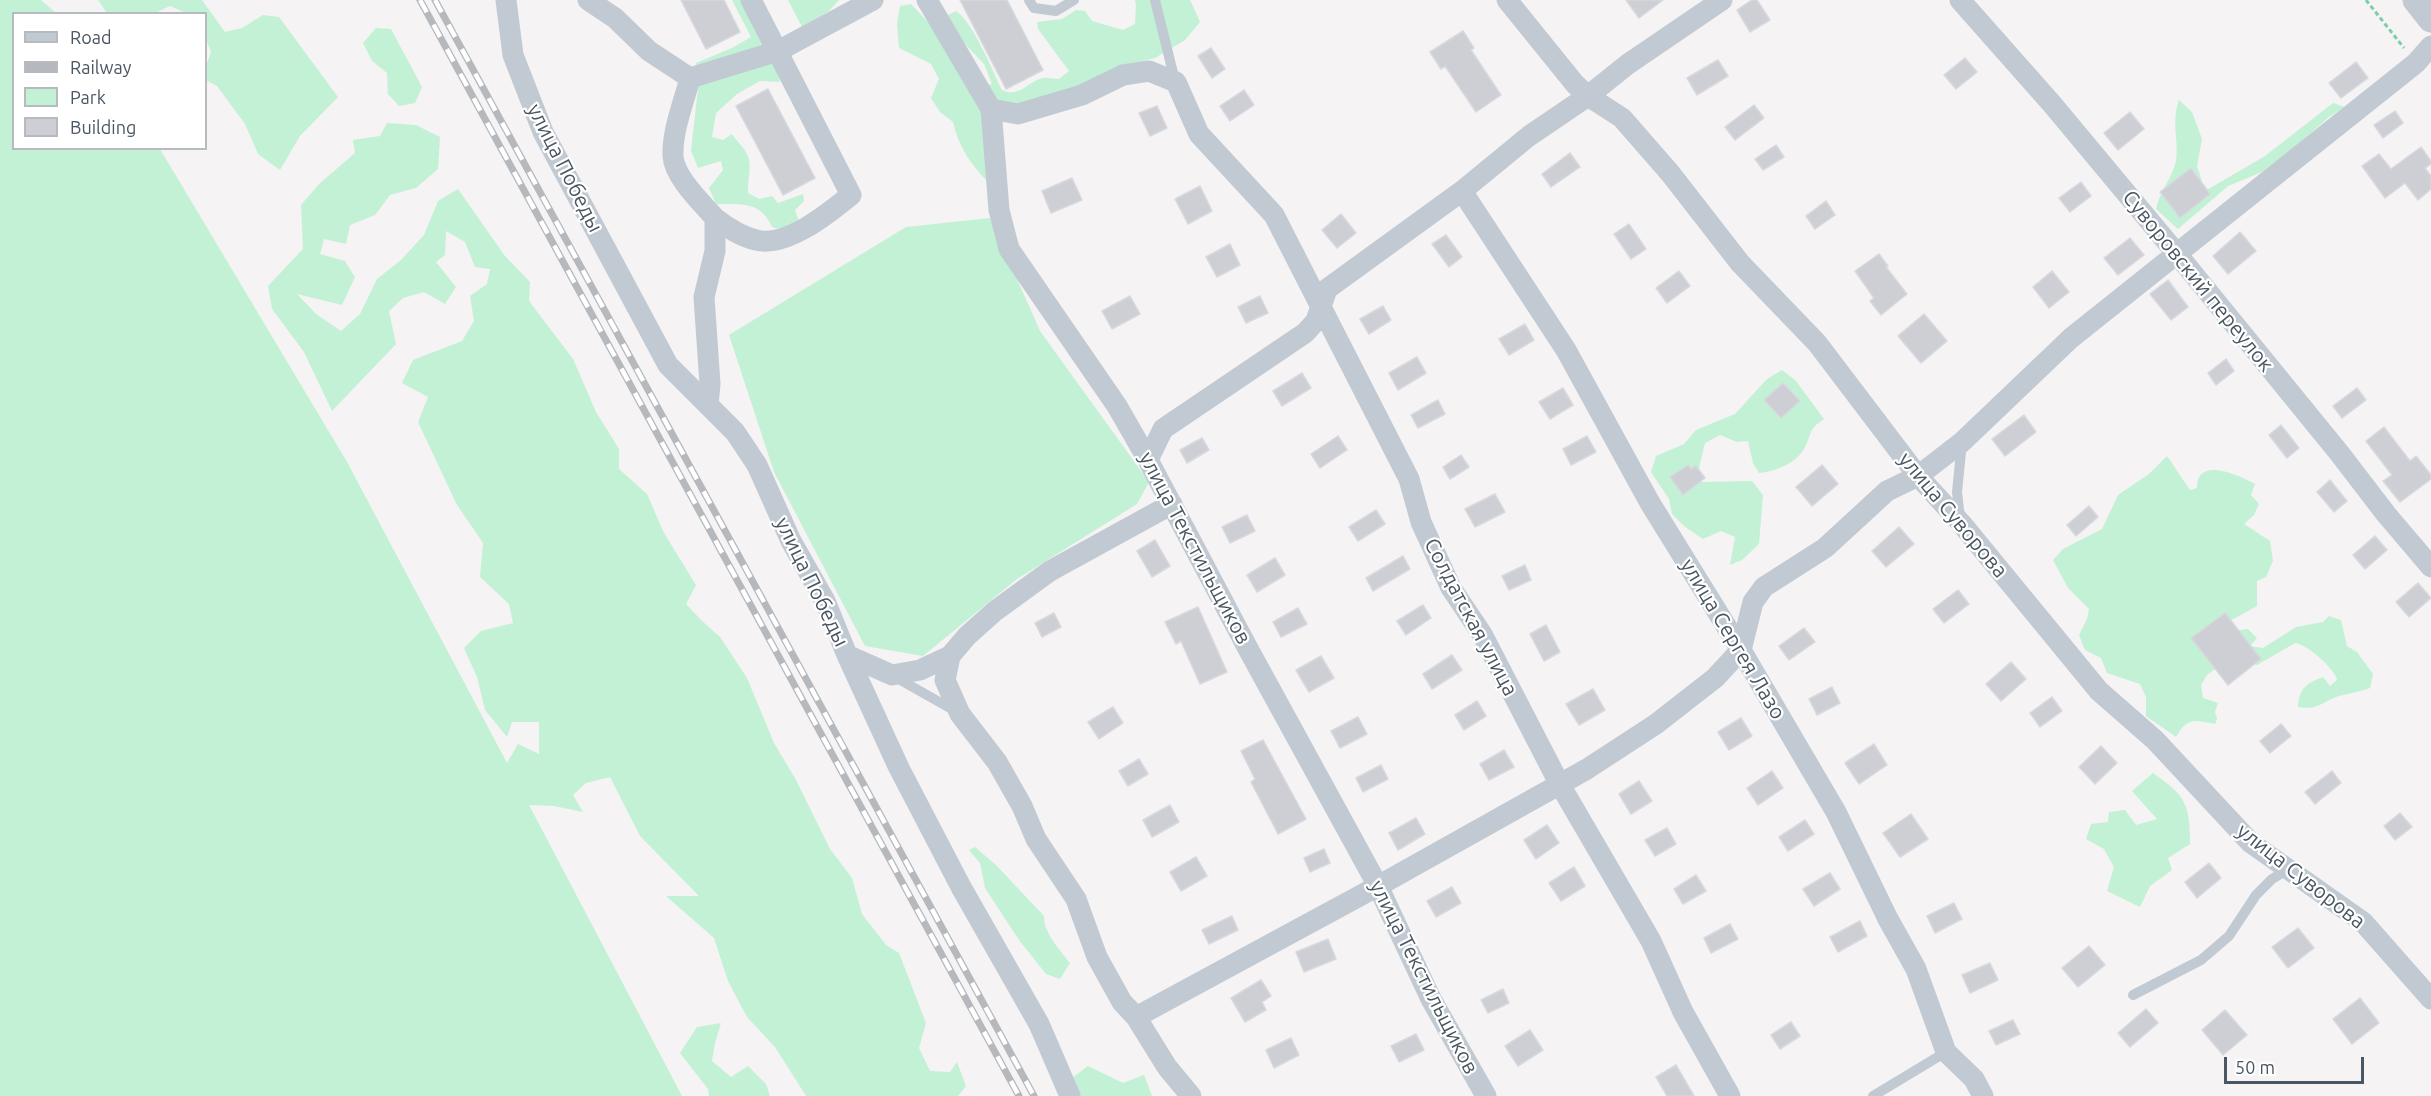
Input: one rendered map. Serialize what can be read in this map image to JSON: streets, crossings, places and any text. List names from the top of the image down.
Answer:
{
  "streets": {
    "street": [
      "улица Победы",
      "Суворовский переулок",
      "улица Суворова",
      "улица Текстильщиков",
      "Солдатская улица",
      "улица Сергея Лазо"
    ]
  },
  "legend": [
    "Road",
    "Railway",
    "Park",
    "Building"
  ],
  "scale_bar": "50 m"
}
